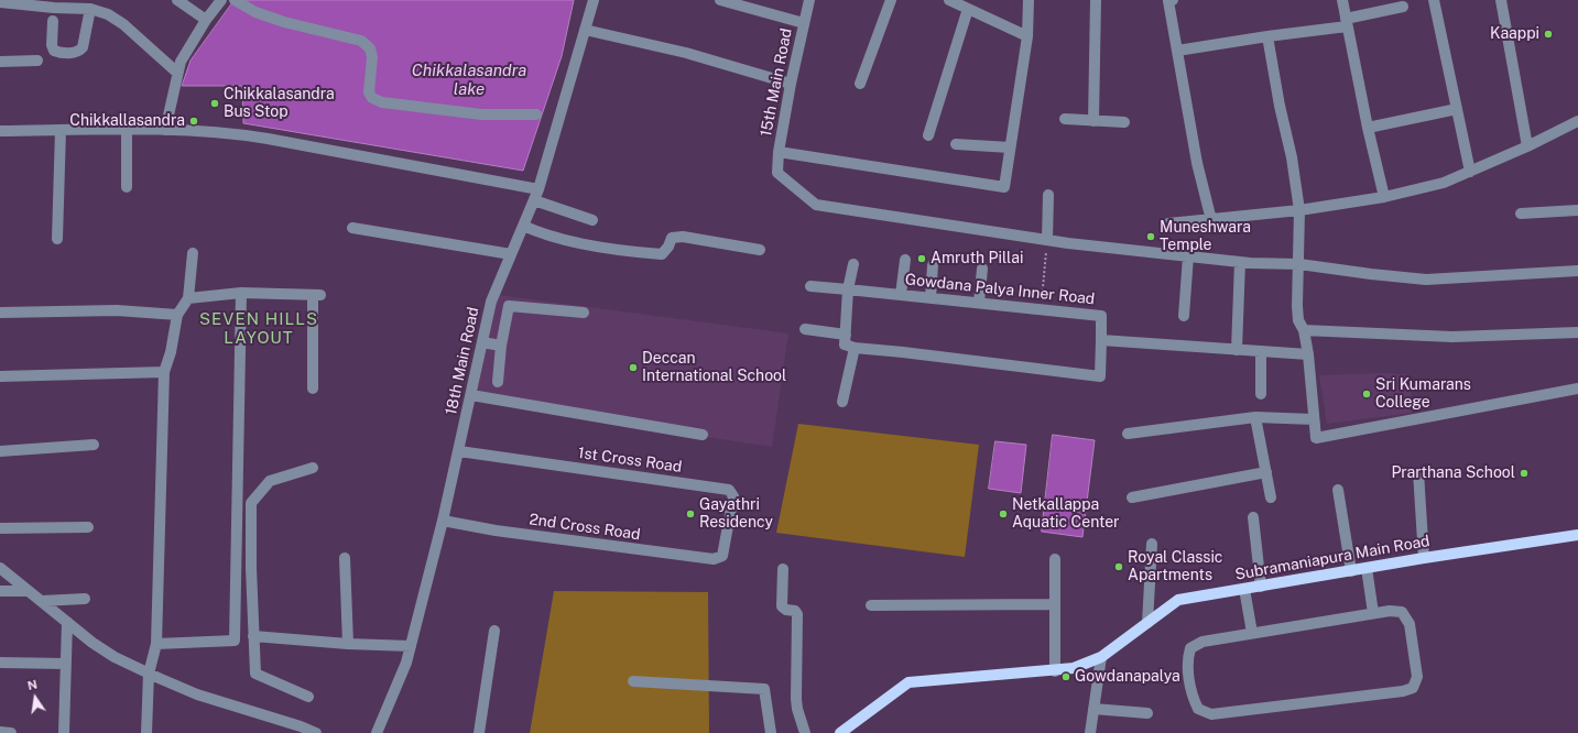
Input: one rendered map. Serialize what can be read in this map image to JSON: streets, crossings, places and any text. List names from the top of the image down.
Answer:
{
  "streets": {
    "main road": ["Subramaniapura Main Road"],
    "street": [
      "15th Main Road",
      "Gowdana Palya Inner Road",
      "18th Main Road",
      "1st Cross Road",
      "2nd Cross Road"
    ]
  },
  "crossings": [
    ["18th Main Road", "1st Cross Road"],
    ["18th Main Road", "2nd Cross Road"],
    ["1st Cross Road", "2nd Cross Road"]
  ],
  "districts": ["SEVEN HILLS LAYOUT"],
  "water": ["Chikkalasandra lake"],
  "places": [
    "Kaappi",
    "Chikkalasandra Bus Stop",
    "Chikkallasandra",
    "Muneshwara Temple",
    "Amruth Pillai",
    "Deccan International School",
    "Sri Kumarans College",
    "Prarthana School",
    "Gayathri Residency",
    "Netkallappa Aquatic Center",
    "Royal Classic Apartments",
    "Gowdanapalya"
  ],
  "north": "top"
}
